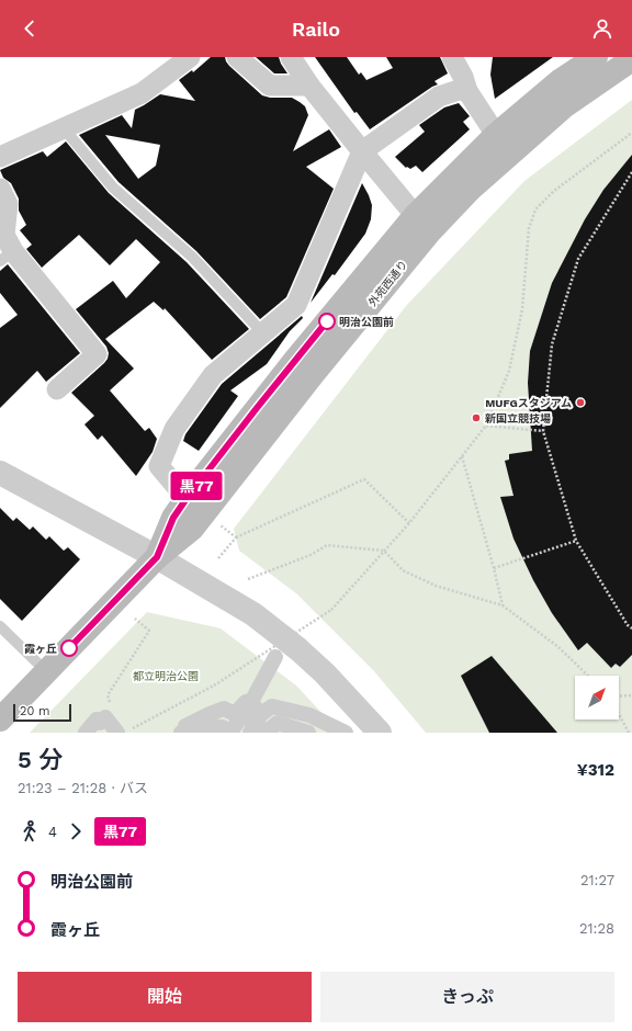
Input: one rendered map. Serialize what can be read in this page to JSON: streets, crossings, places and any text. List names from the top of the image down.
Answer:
{
  "streets": {
    "main road": ["外苑西通り"]
  },
  "parks": ["都立明治公園"],
  "places": [
    "明治公園前",
    "MUFGスタジアム",
    "新国立競技場",
    "霞ヶ丘"
  ],
  "lines": ["bus line 黒77"],
  "scale_bar": "20 m",
  "north": "top right",
  "page": {
    "header": "Railo",
    "on_map": "黒77",
    "scale": "20 m",
    "heading": ["5 分", "21:23 – 21:28 · バス", "¥312"],
    "legs": ["4", "黒77"],
    "list": [
      {
        "name": "明治公園前",
        "value": "21:27"
      },
      {
        "name": "霞ヶ丘",
        "value": "21:28"
      }
    ],
    "buttons": ["開始", "きっぷ"]
  }
}
